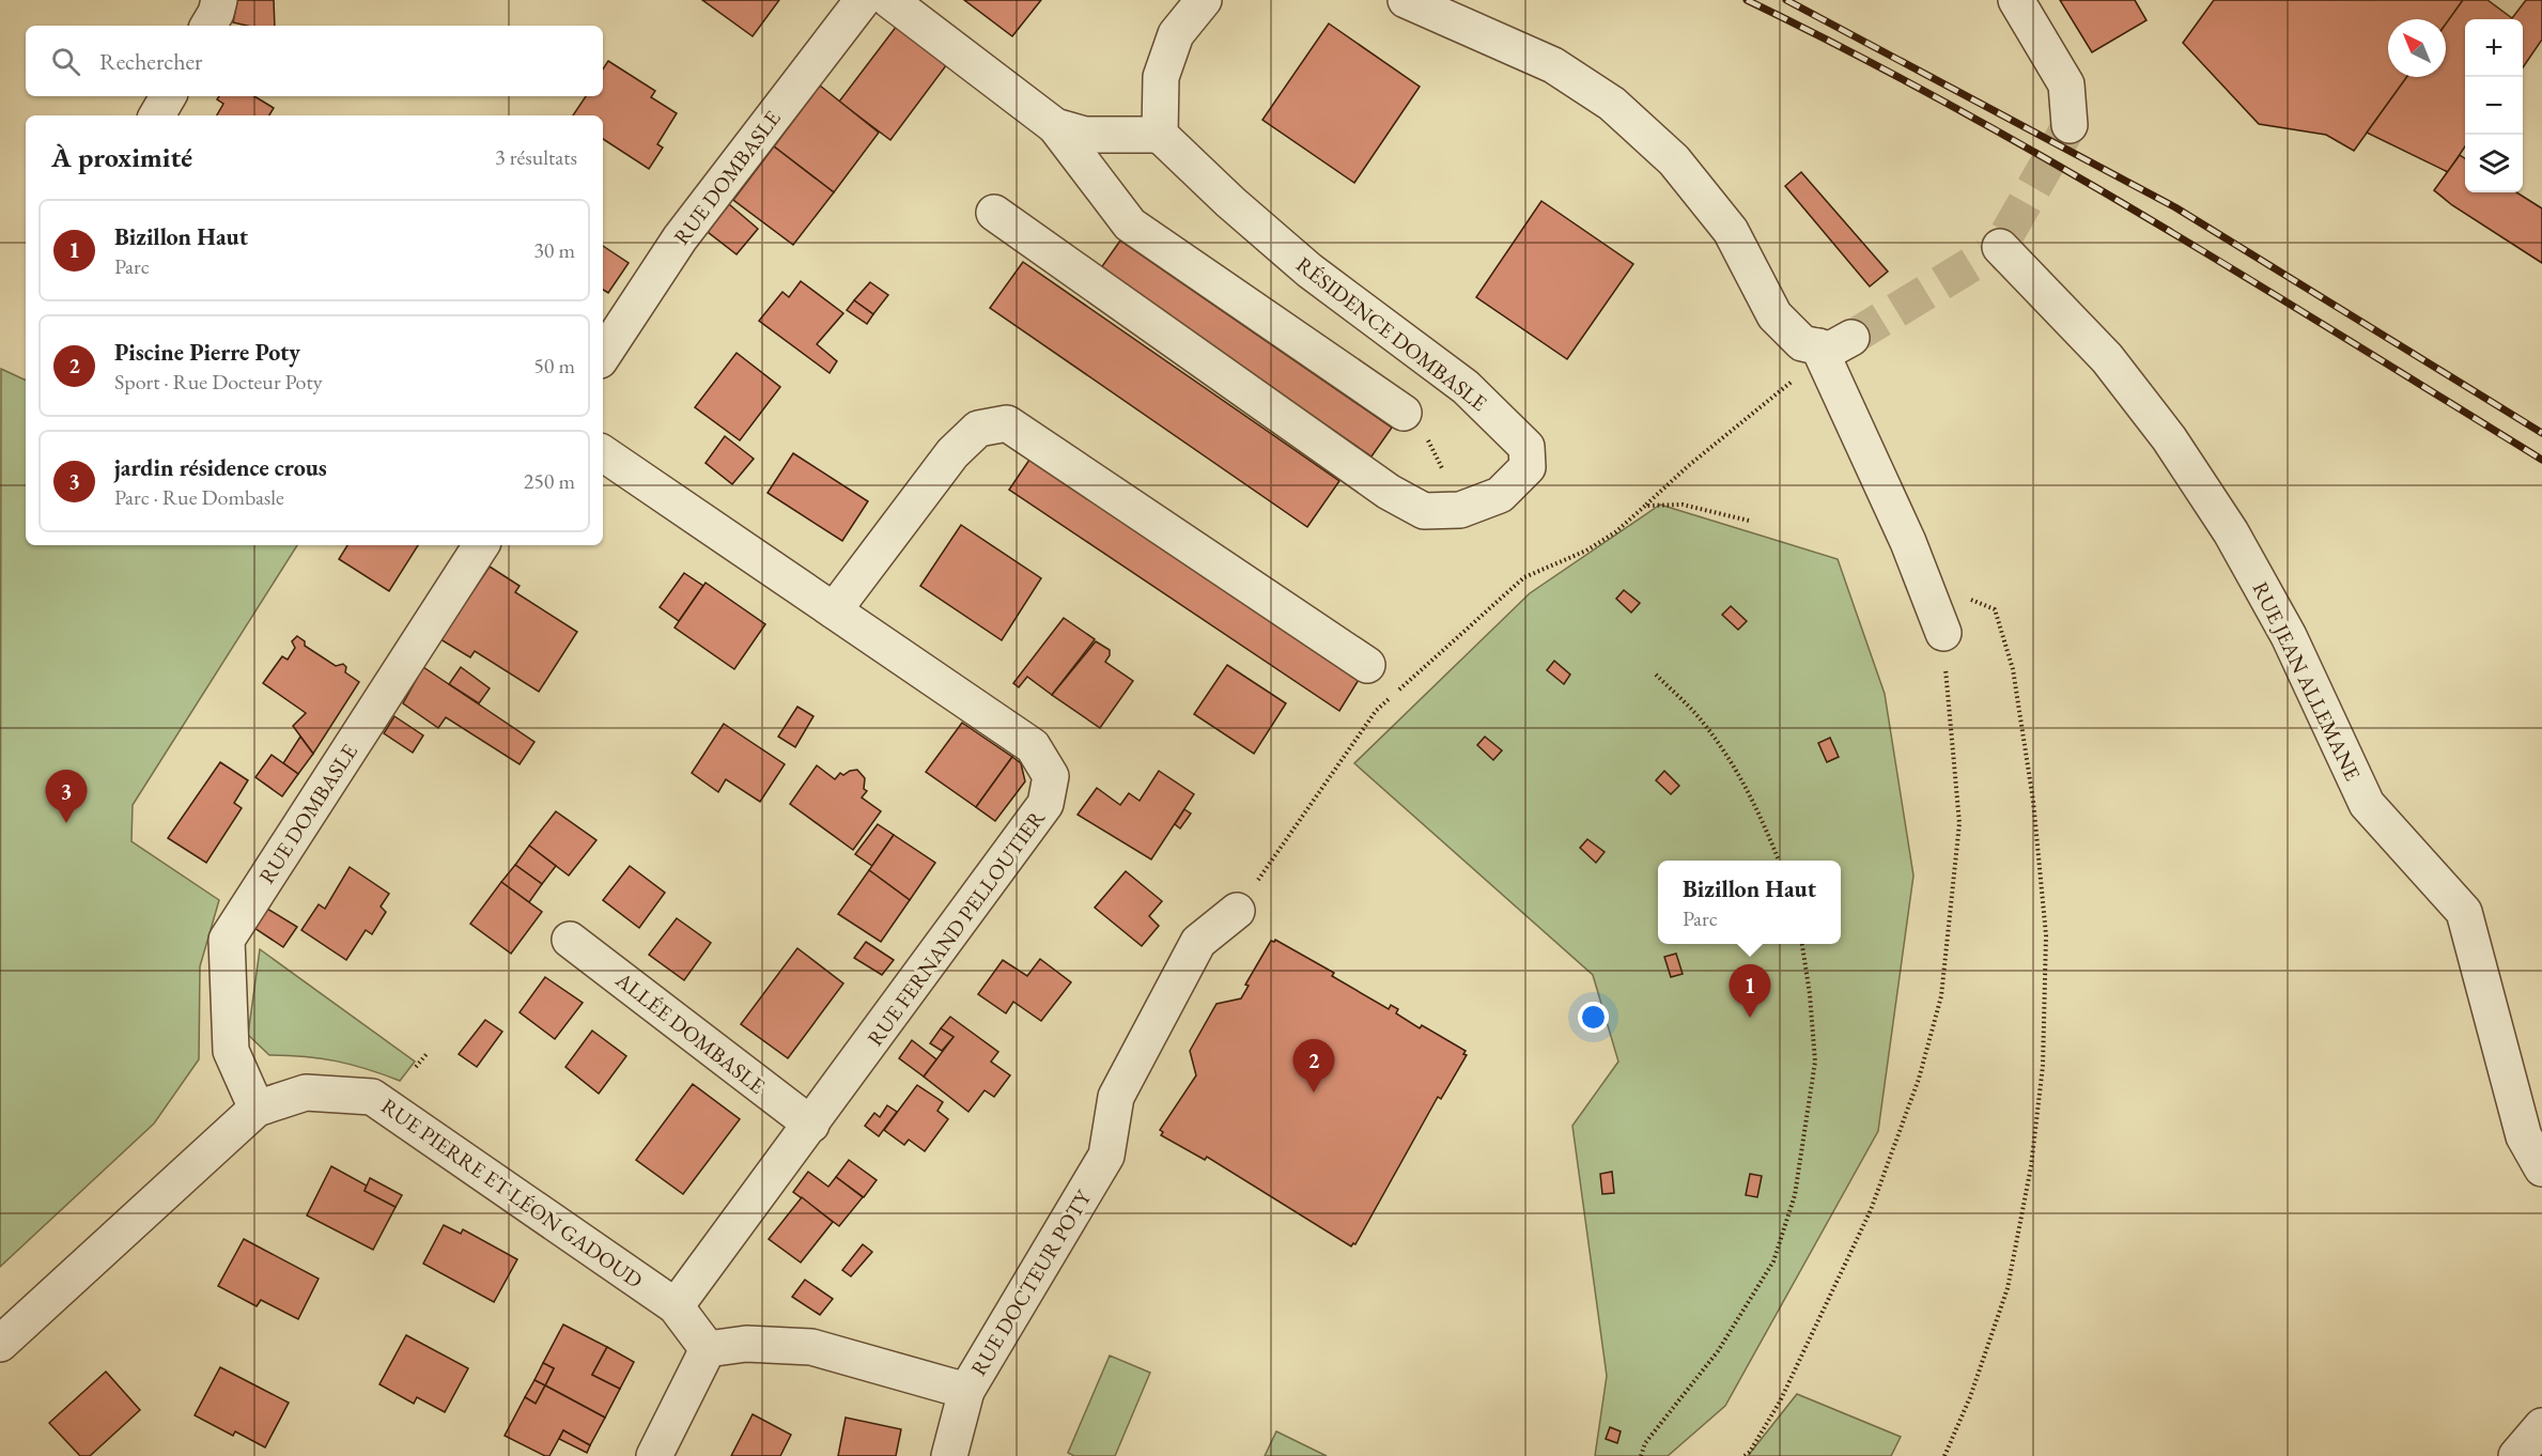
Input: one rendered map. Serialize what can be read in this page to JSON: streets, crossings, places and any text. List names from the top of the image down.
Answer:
{
  "streets": {
    "street": [
      "RUE DOMBASLE",
      "RÉSIDENCE DOMBASLE",
      "RUE JEAN ALLEMANE",
      "RUE FERNAND PELLOUTIER",
      "ALLÉE DOMBASLE",
      "RUE PIERRE ET LÉON GADOUD",
      "RUE DOCTEUR POTY"
    ]
  },
  "crossings": [
    ["RUE DOMBASLE", "RUE PIERRE ET LÉON GADOUD"],
    ["RUE FERNAND PELLOUTIER", "ALLÉE DOMBASLE"],
    ["RUE FERNAND PELLOUTIER", "RUE PIERRE ET LÉON GADOUD"],
    ["RUE PIERRE ET LÉON GADOUD", "RUE DOCTEUR POTY"]
  ],
  "north": "top left",
  "page": {
    "map_buttons": ["+", "−"],
    "search": "Rechercher",
    "heading": ["À proximité", "3 résultats"],
    "list": [
      {
        "mark": "1",
        "name": "Bizillon Haut",
        "note": "Parc",
        "value": "30 m"
      },
      {
        "mark": "2",
        "name": "Piscine Pierre Poty",
        "note": "Sport · Rue Docteur Poty",
        "value": "50 m"
      },
      {
        "mark": "3",
        "name": "jardin résidence crous",
        "note": "Parc · Rue Dombasle",
        "value": "250 m"
      }
    ],
    "pins": ["3", "1", "2"],
    "popup": ["Bizillon Haut", "Parc"]
  }
}
